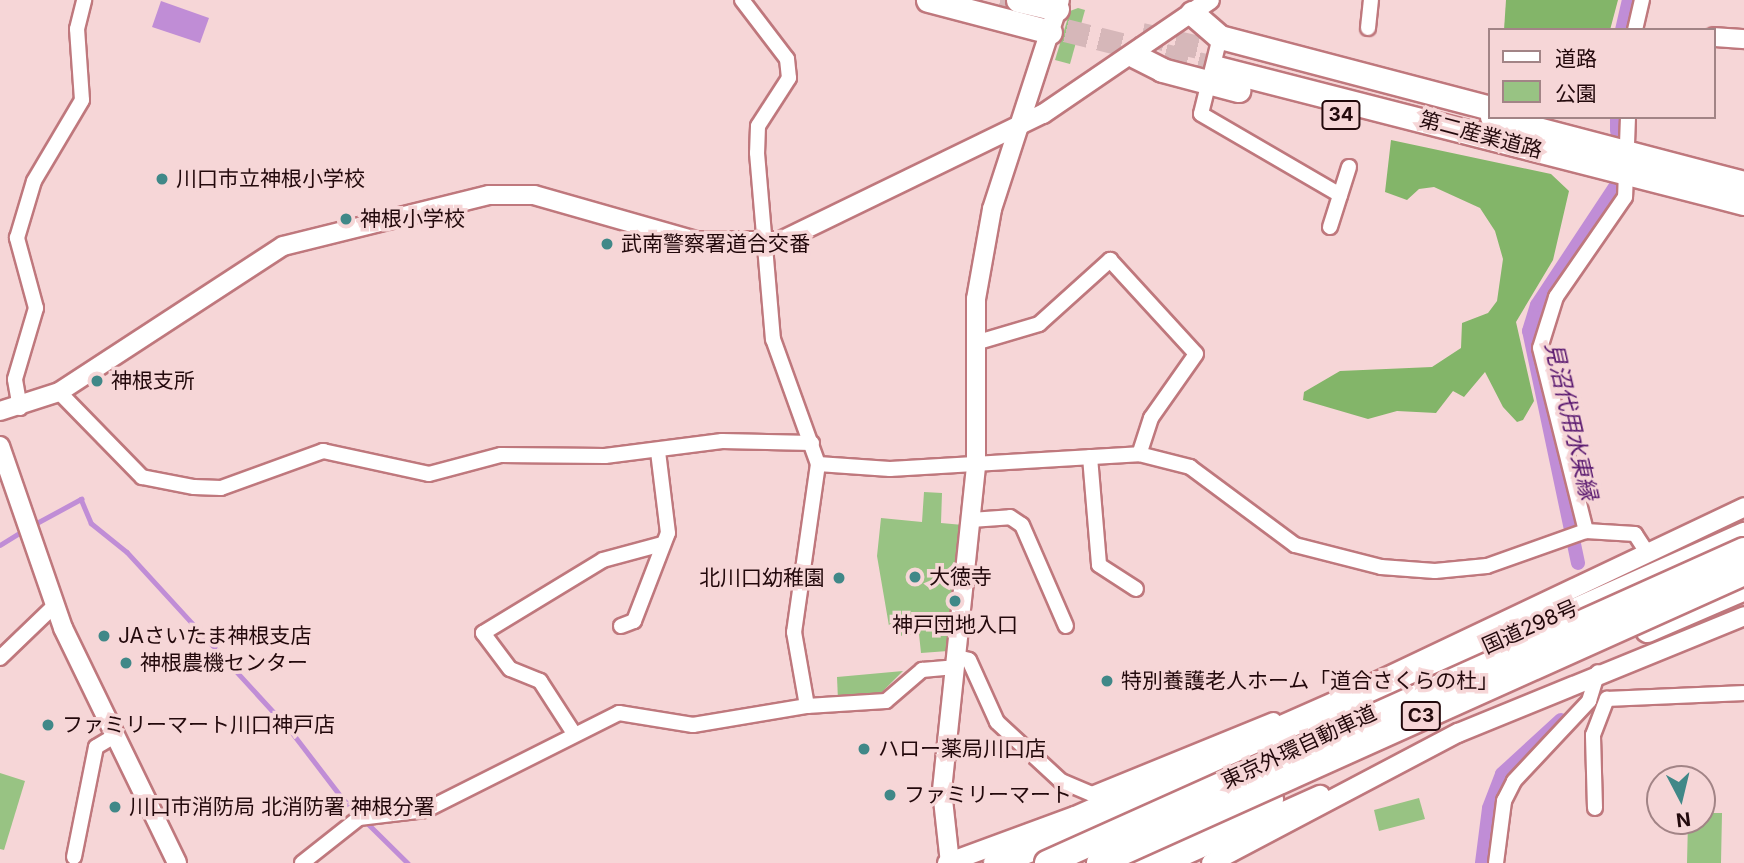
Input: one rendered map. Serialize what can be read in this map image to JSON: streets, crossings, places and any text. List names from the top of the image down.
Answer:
{
  "streets": {
    "highway": ["C3", "東京外環自動車道"],
    "main road": ["34", "第二産業道路", "国道298号"]
  },
  "crossings": [
    ["34", "第二産業道路"]
  ],
  "water": ["見沼代用水東縁"],
  "places": [
    "川口市立神根小学校",
    "神根小学校",
    "武南警察署道合交番",
    "神根支所",
    "大徳寺",
    "北川口幼稚園",
    "神戸団地入口",
    "JAさいたま神根支店",
    "神根農機センター",
    "特別養護老人ホーム「道合さくらの杜」",
    "ファミリーマート川口神戸店",
    "ハロー薬局川口店",
    "ファミリーマート",
    "川口市消防局 北消防署 神根分署"
  ],
  "legend": ["道路", "公園"],
  "north": "bottom"
}
